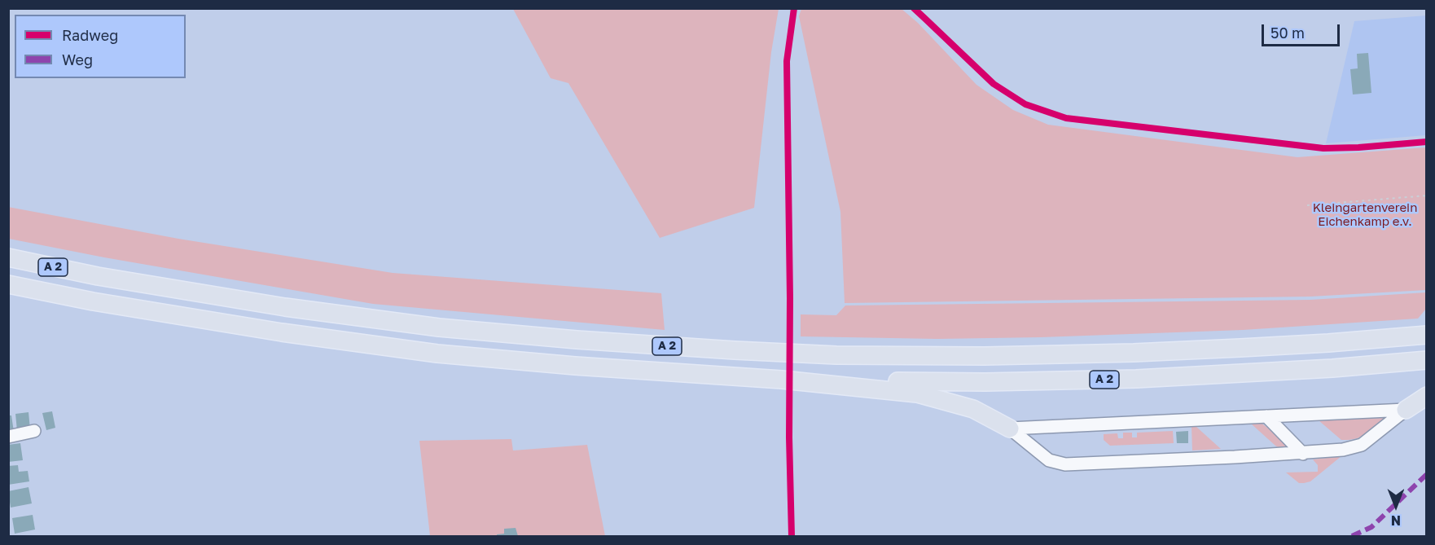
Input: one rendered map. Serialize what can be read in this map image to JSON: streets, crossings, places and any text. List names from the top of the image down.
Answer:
{
  "streets": {
    "highway": ["A 2"]
  },
  "parks": ["Kleingartenverein Eichenkamp e.v."],
  "legend": ["Radweg", "Weg"],
  "scale_bar": "50 m",
  "north": "bottom"
}
